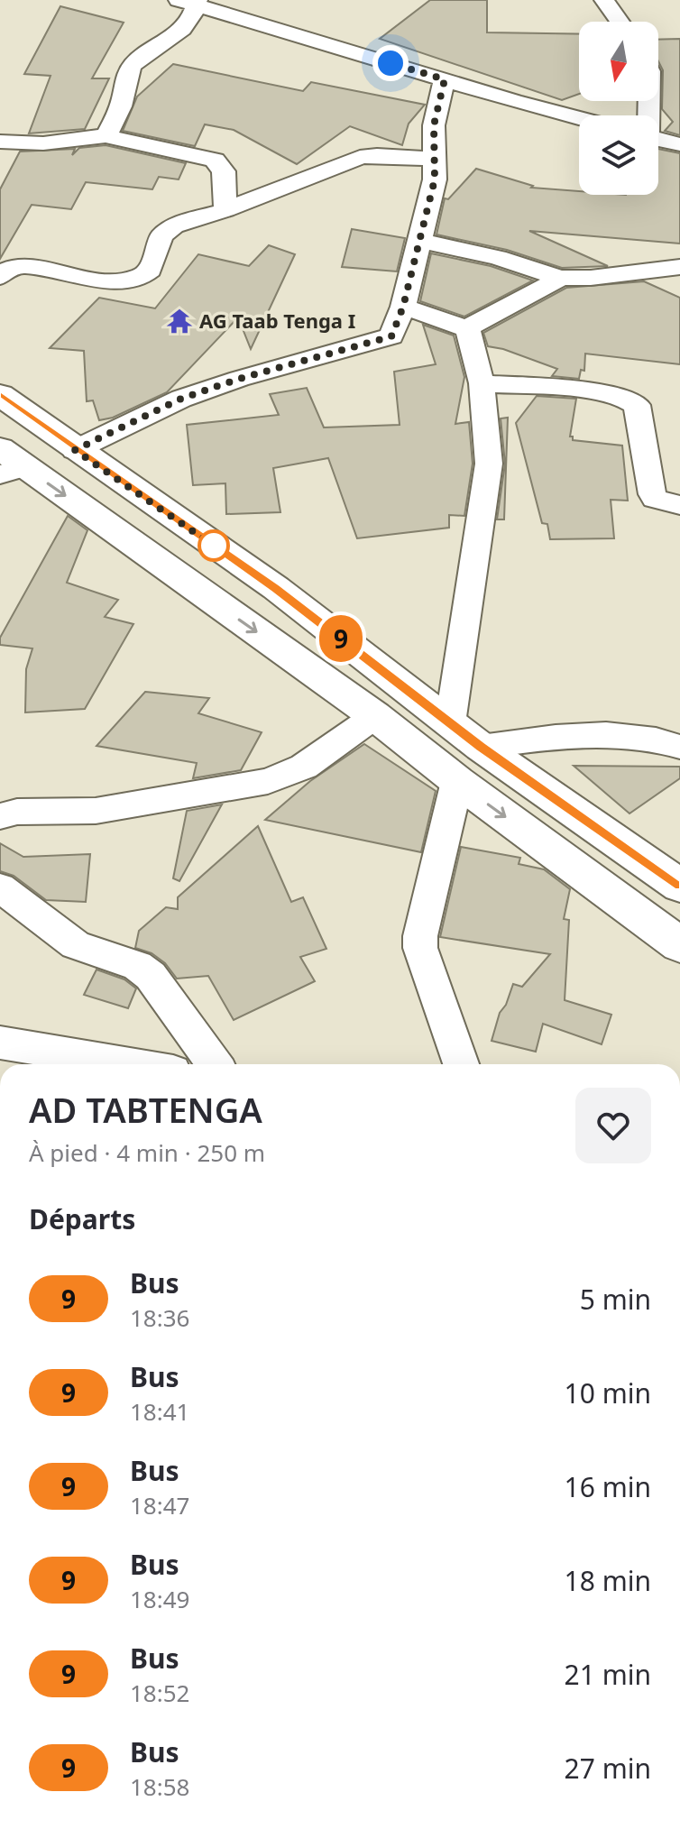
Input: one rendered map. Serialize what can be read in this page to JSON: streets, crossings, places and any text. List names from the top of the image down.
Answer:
{
  "places": {
    "temple": ["AG Taab Tenga I"]
  },
  "lines": ["bus line 9"],
  "north": "bottom",
  "page": {
    "on_map": "9",
    "heading": [
      ["AD TABTENGA", "À pied · 4 min · 250 m"],
      "Départs"
    ],
    "list": [
      {
        "mark": "9",
        "name": "Bus",
        "note": "18:36",
        "value": "5 min"
      },
      {
        "mark": "9",
        "name": "Bus",
        "note": "18:41",
        "value": "10 min"
      },
      {
        "mark": "9",
        "name": "Bus",
        "note": "18:47",
        "value": "16 min"
      },
      {
        "mark": "9",
        "name": "Bus",
        "note": "18:49",
        "value": "18 min"
      },
      {
        "mark": "9",
        "name": "Bus",
        "note": "18:52",
        "value": "21 min"
      },
      {
        "mark": "9",
        "name": "Bus",
        "note": "18:58",
        "value": "27 min"
      }
    ]
  }
}
